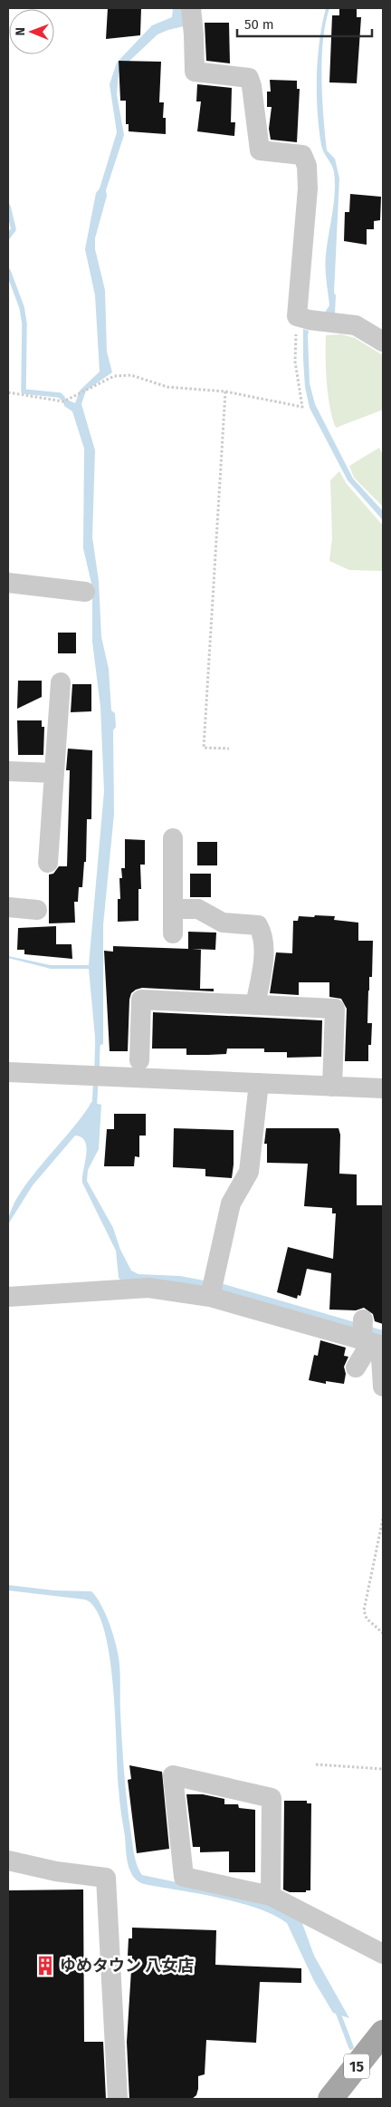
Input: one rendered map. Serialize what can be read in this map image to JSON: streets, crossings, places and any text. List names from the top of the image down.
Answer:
{
  "streets": {
    "main road": ["15"]
  },
  "places": {
    "building": ["ゆめタウン 八女店"]
  },
  "scale_bar": "50 m",
  "north": "left"
}
